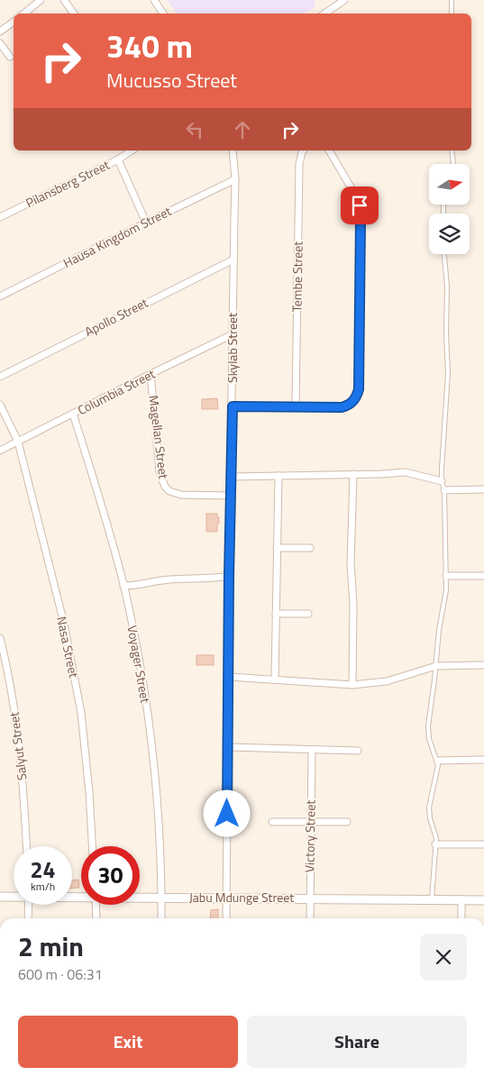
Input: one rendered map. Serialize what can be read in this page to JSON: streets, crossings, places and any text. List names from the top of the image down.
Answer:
{
  "streets": {
    "street": [
      "Pilansberg Street",
      "Hausa Kingdom Street",
      "Tembe Street",
      "Apollo Street",
      "Skylab Street",
      "Columbia Street",
      "Magellan Street",
      "Nasa Street",
      "Voyager Street",
      "Salyut Street",
      "Victory Street",
      "Jabu Mdunge Street"
    ]
  },
  "crossings": [
    ["Hausa Kingdom Street", "Skylab Street"],
    ["Apollo Street", "Skylab Street"],
    ["Skylab Street", "Columbia Street"],
    ["Skylab Street", "Magellan Street"],
    ["Skylab Street", "Jabu Mdunge Street"],
    ["Columbia Street", "Magellan Street"],
    ["Columbia Street", "Nasa Street"],
    ["Columbia Street", "Voyager Street"],
    ["Voyager Street", "Jabu Mdunge Street"],
    ["Victory Street", "Jabu Mdunge Street"]
  ],
  "north": "right",
  "page": {
    "turn": ["340 m", "Mucusso Street"],
    "speed": "24 km/h",
    "limit": "30",
    "heading": ["2 min", "600 m · 06:31"],
    "buttons": ["Exit", "Share"]
  }
}
